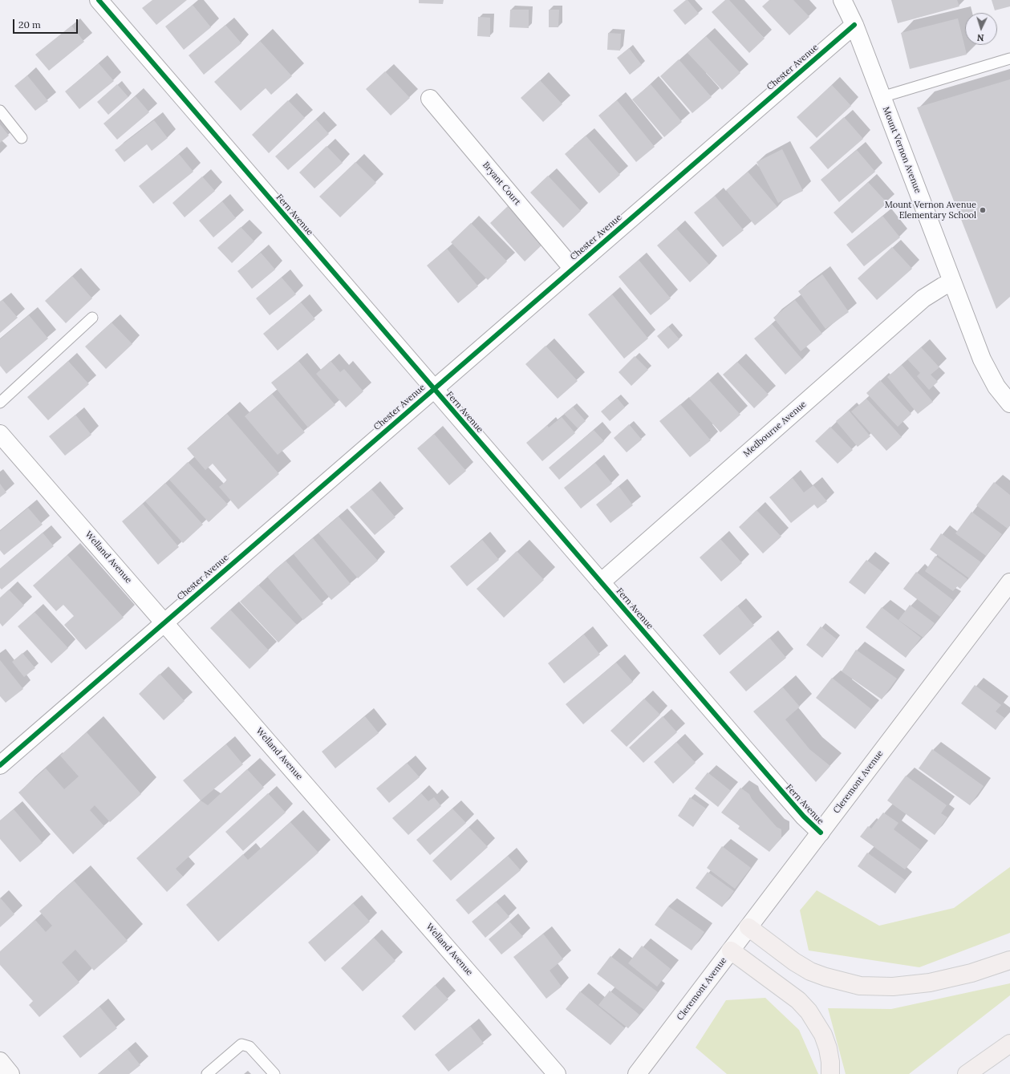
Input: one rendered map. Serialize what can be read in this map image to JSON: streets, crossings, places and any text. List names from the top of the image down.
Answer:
{
  "streets": {
    "main road": ["Cleremont Avenue"],
    "street": [
      "Chester Avenue",
      "Mount Vernon Avenue",
      "Bryant Court",
      "Fern Avenue",
      "Medbourne Avenue",
      "Welland Avenue"
    ]
  },
  "crossings": [
    ["Chester Avenue", "Mount Vernon Avenue"],
    ["Chester Avenue", "Bryant Court"],
    ["Chester Avenue", "Fern Avenue"],
    ["Chester Avenue", "Welland Avenue"],
    ["Mount Vernon Avenue", "Medbourne Avenue"],
    ["Fern Avenue", "Medbourne Avenue"],
    ["Fern Avenue", "Cleremont Avenue"]
  ],
  "places": ["Mount Vernon Avenue Elementary School"],
  "scale_bar": "20 m",
  "north": "bottom"
}
